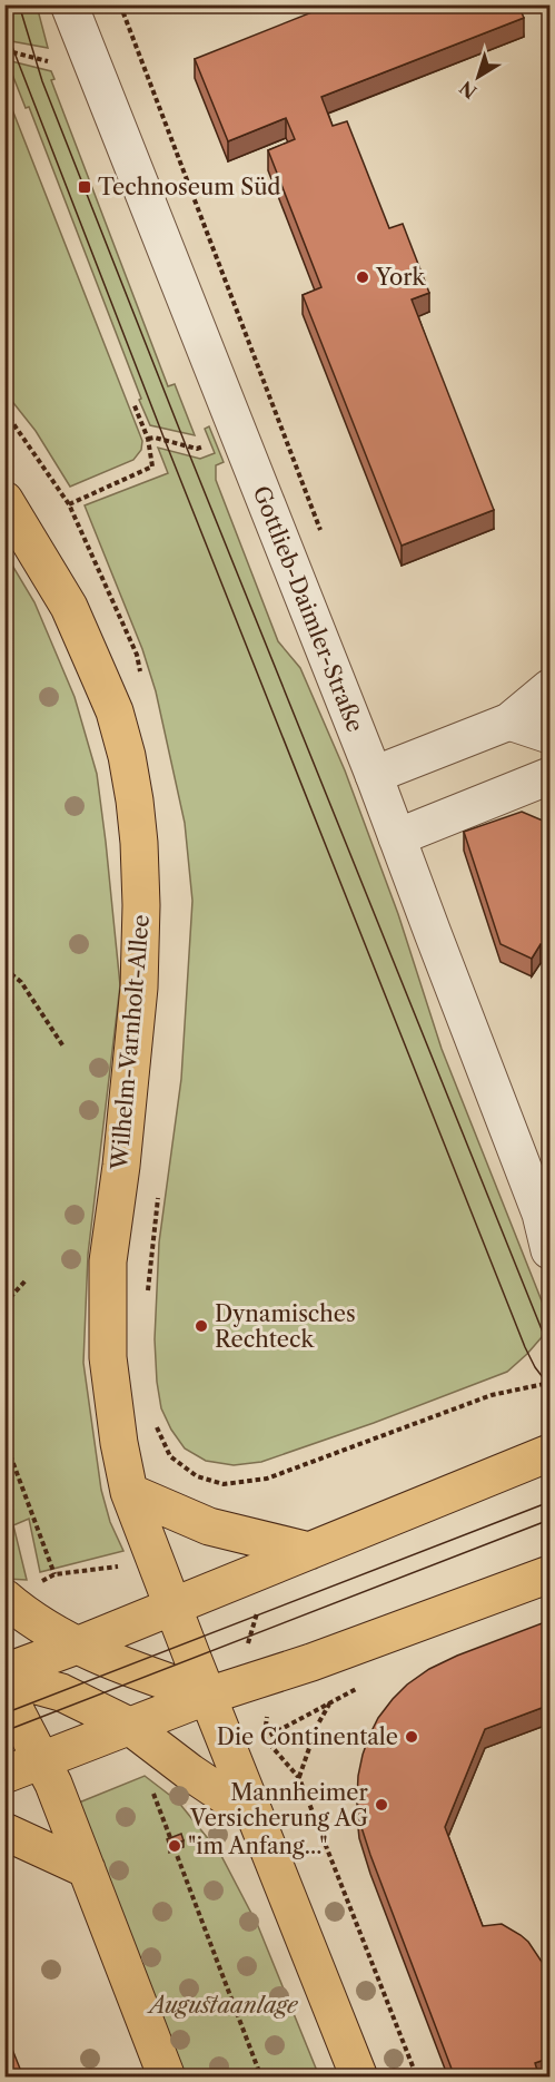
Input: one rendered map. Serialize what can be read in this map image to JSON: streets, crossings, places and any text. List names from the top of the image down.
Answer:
{
  "streets": {
    "main road": ["Wilhelm-Varnholt-Allee"],
    "street": ["Gottlieb-Daimler-Straße"]
  },
  "parks": ["Augustaanlage"],
  "places": {
    "transit": ["Technoseum Süd"],
    "other": [
      "York",
      "Dynamisches Rechteck",
      "Die Continentale",
      "Mannheimer Versicherung AG",
      "\"im Anfang...\""
    ]
  },
  "north": "bottom left"
}
